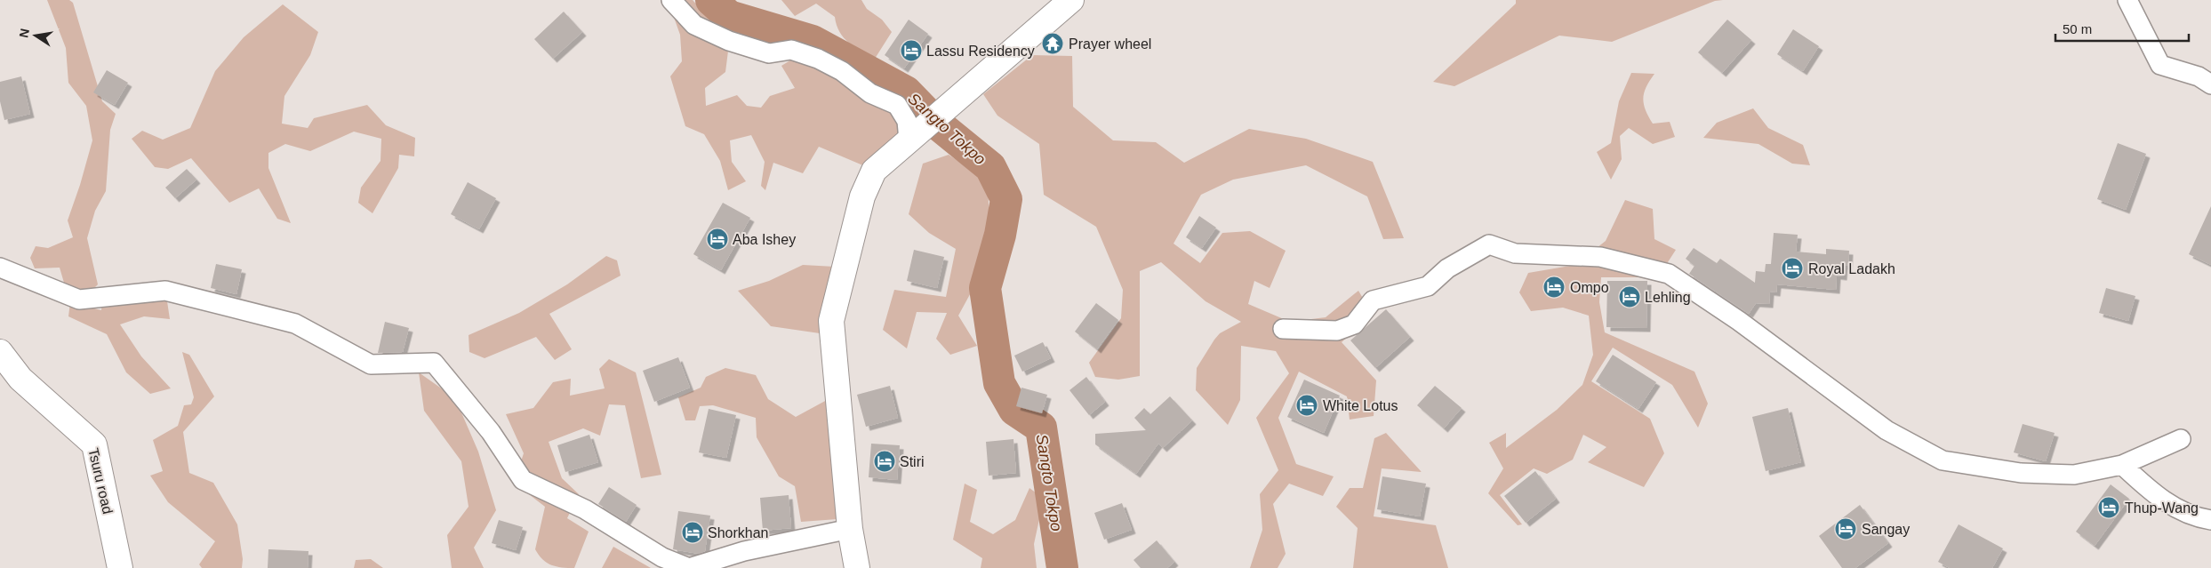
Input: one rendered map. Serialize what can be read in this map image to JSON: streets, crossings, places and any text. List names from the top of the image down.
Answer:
{
  "streets": {
    "street": ["Tsuru road"]
  },
  "water": ["Sangto Tokpo"],
  "places": {
    "temple": ["Prayer wheel"],
    "hotel": [
      "Lassu Residency",
      "Aba Ishey",
      "Royal Ladakh",
      "Ompo",
      "Lehling",
      "White Lotus",
      "Stiri",
      "Thup-Wang",
      "Sangay",
      "Shorkhan"
    ]
  },
  "scale_bar": "50 m",
  "north": "left"
}
